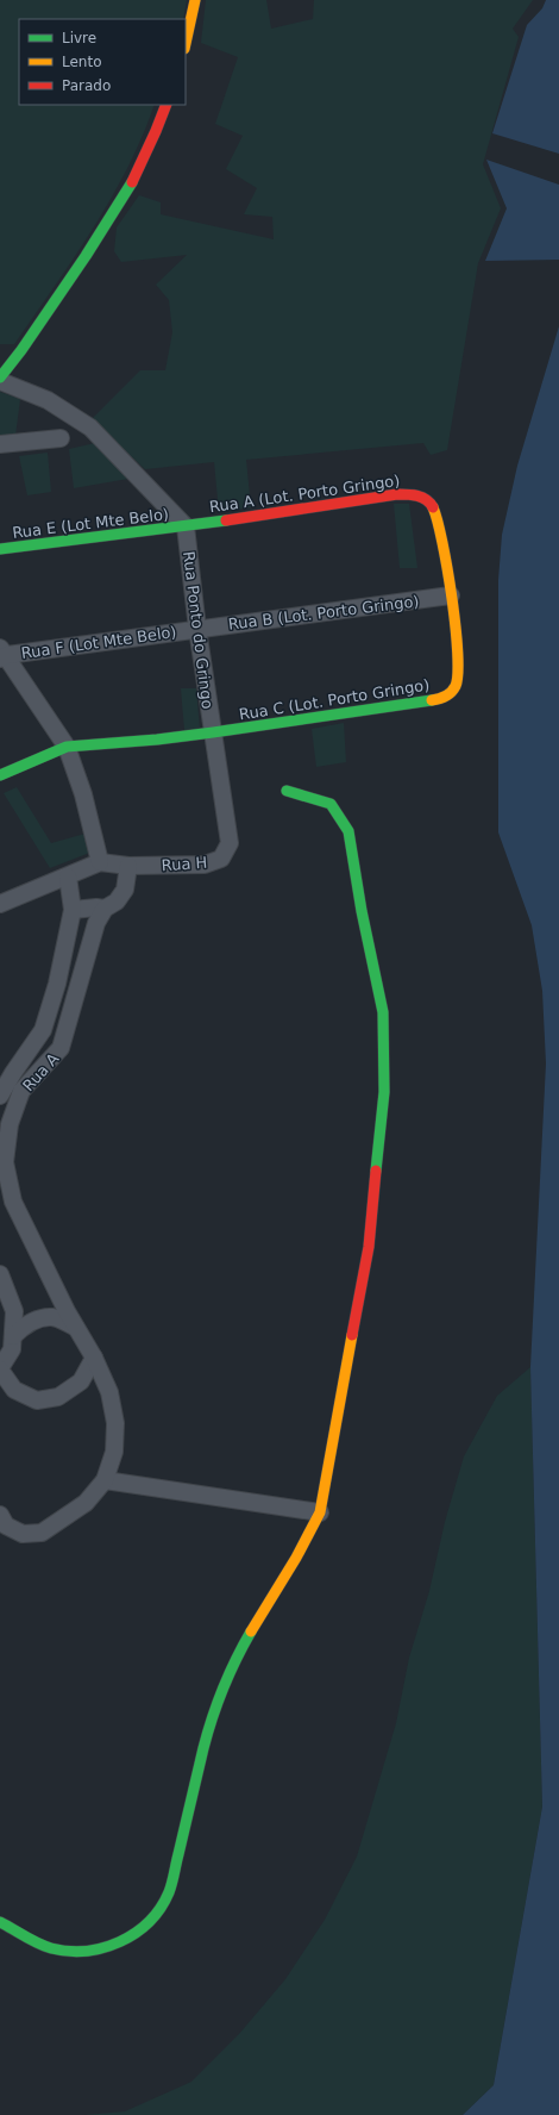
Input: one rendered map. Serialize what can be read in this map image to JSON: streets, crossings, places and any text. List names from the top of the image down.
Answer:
{
  "streets": {
    "street": [
      "Rua A (Lot. Porto Gringo)",
      "Rua E (Lot Mte Belo)",
      "Rua B (Lot. Porto Gringo)",
      "Rua Ponto do Gringo",
      "Rua F (Lot Mte Belo)",
      "Rua C (Lot. Porto Gringo)",
      "Rua H",
      "Rua A"
    ]
  },
  "crossings": [
    ["Rua A (Lot. Porto Gringo)", "Rua E (Lot Mte Belo)"],
    ["Rua A (Lot. Porto Gringo)", "Rua B (Lot. Porto Gringo)"],
    ["Rua A (Lot. Porto Gringo)", "Rua Ponto do Gringo"],
    ["Rua A (Lot. Porto Gringo)", "Rua C (Lot. Porto Gringo)"],
    ["Rua E (Lot Mte Belo)", "Rua Ponto do Gringo"],
    ["Rua B (Lot. Porto Gringo)", "Rua Ponto do Gringo"],
    ["Rua B (Lot. Porto Gringo)", "Rua F (Lot Mte Belo)"],
    ["Rua B (Lot. Porto Gringo)", "Rua C (Lot. Porto Gringo)"],
    ["Rua Ponto do Gringo", "Rua F (Lot Mte Belo)"],
    ["Rua Ponto do Gringo", "Rua C (Lot. Porto Gringo)"],
    ["Rua Ponto do Gringo", "Rua H"],
    ["Rua H", "Rua A"]
  ],
  "legend": ["Livre", "Lento", "Parado"]
}
